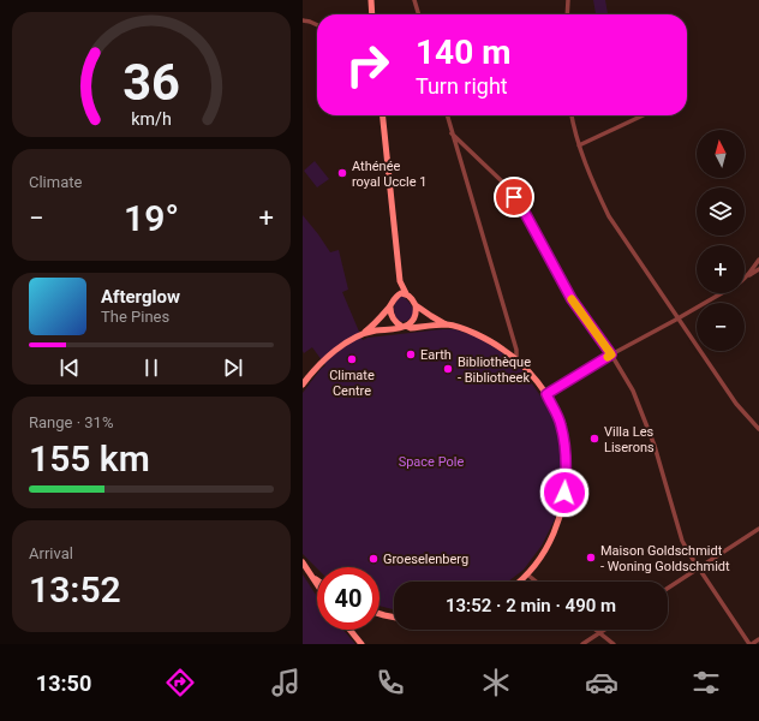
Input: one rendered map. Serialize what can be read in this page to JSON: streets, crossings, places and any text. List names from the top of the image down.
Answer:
{
  "parks": ["Space Pole"],
  "places": [
    "Athénée royal Uccle 1",
    "Earth",
    "Climate Centre",
    "Bibliothèque - Bibliotheek",
    "Villa Les Liserons",
    "Maison Goldschmidt - Woning Goldschmidt",
    "Groeselenberg"
  ],
  "north": "top",
  "page": {
    "turn": ["140 m", "Turn right"],
    "map_buttons": ["+", "−"],
    "tile": [
      "Climate",
      ["Range · 31%", "155 km"],
      ["Arrival", "13:52"]
    ],
    "heat": ["−", "19°", "+"],
    "song": ["Afterglow", "The Pines"],
    "limit": "40",
    "trip": "13:52 · 2 min · 490 m",
    "tabs": "13:50",
    "gauge": ["36", "km/h"]
  }
}
